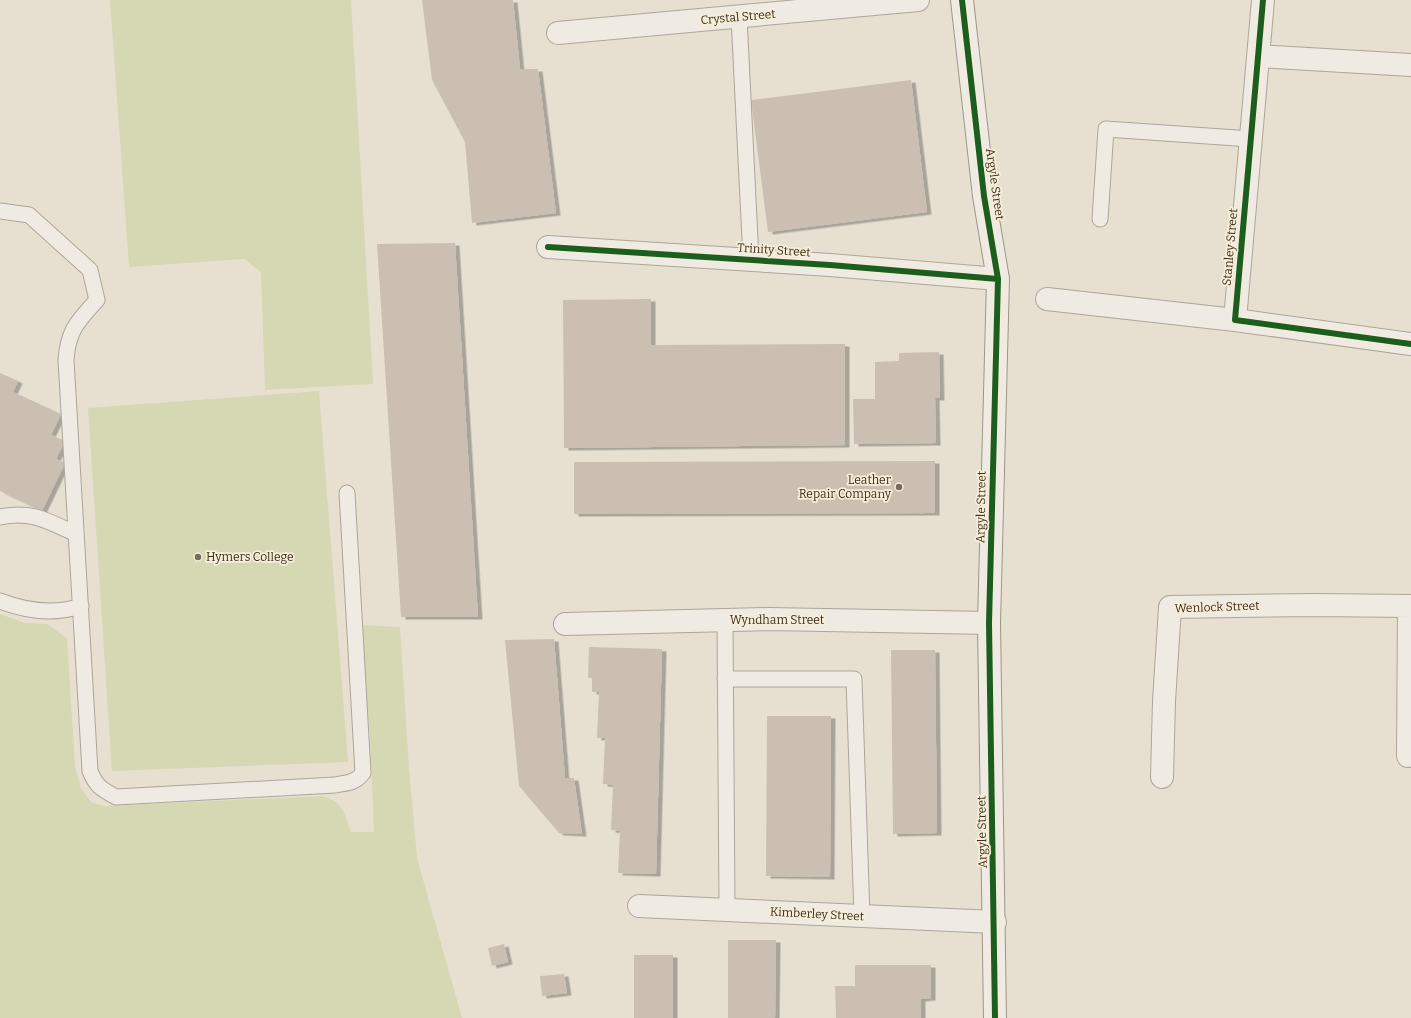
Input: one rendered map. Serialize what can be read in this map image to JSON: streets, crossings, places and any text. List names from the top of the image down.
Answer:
{
  "streets": {
    "street": [
      "Crystal Street",
      "Argyle Street",
      "Stanley Street",
      "Trinity Street",
      "Wenlock Street",
      "Wyndham Street",
      "Kimberley Street"
    ]
  },
  "crossings": [
    ["Argyle Street", "Trinity Street"],
    ["Argyle Street", "Wyndham Street"],
    ["Argyle Street", "Kimberley Street"]
  ],
  "places": ["Leather Repair Company", "Hymers College"]
}
